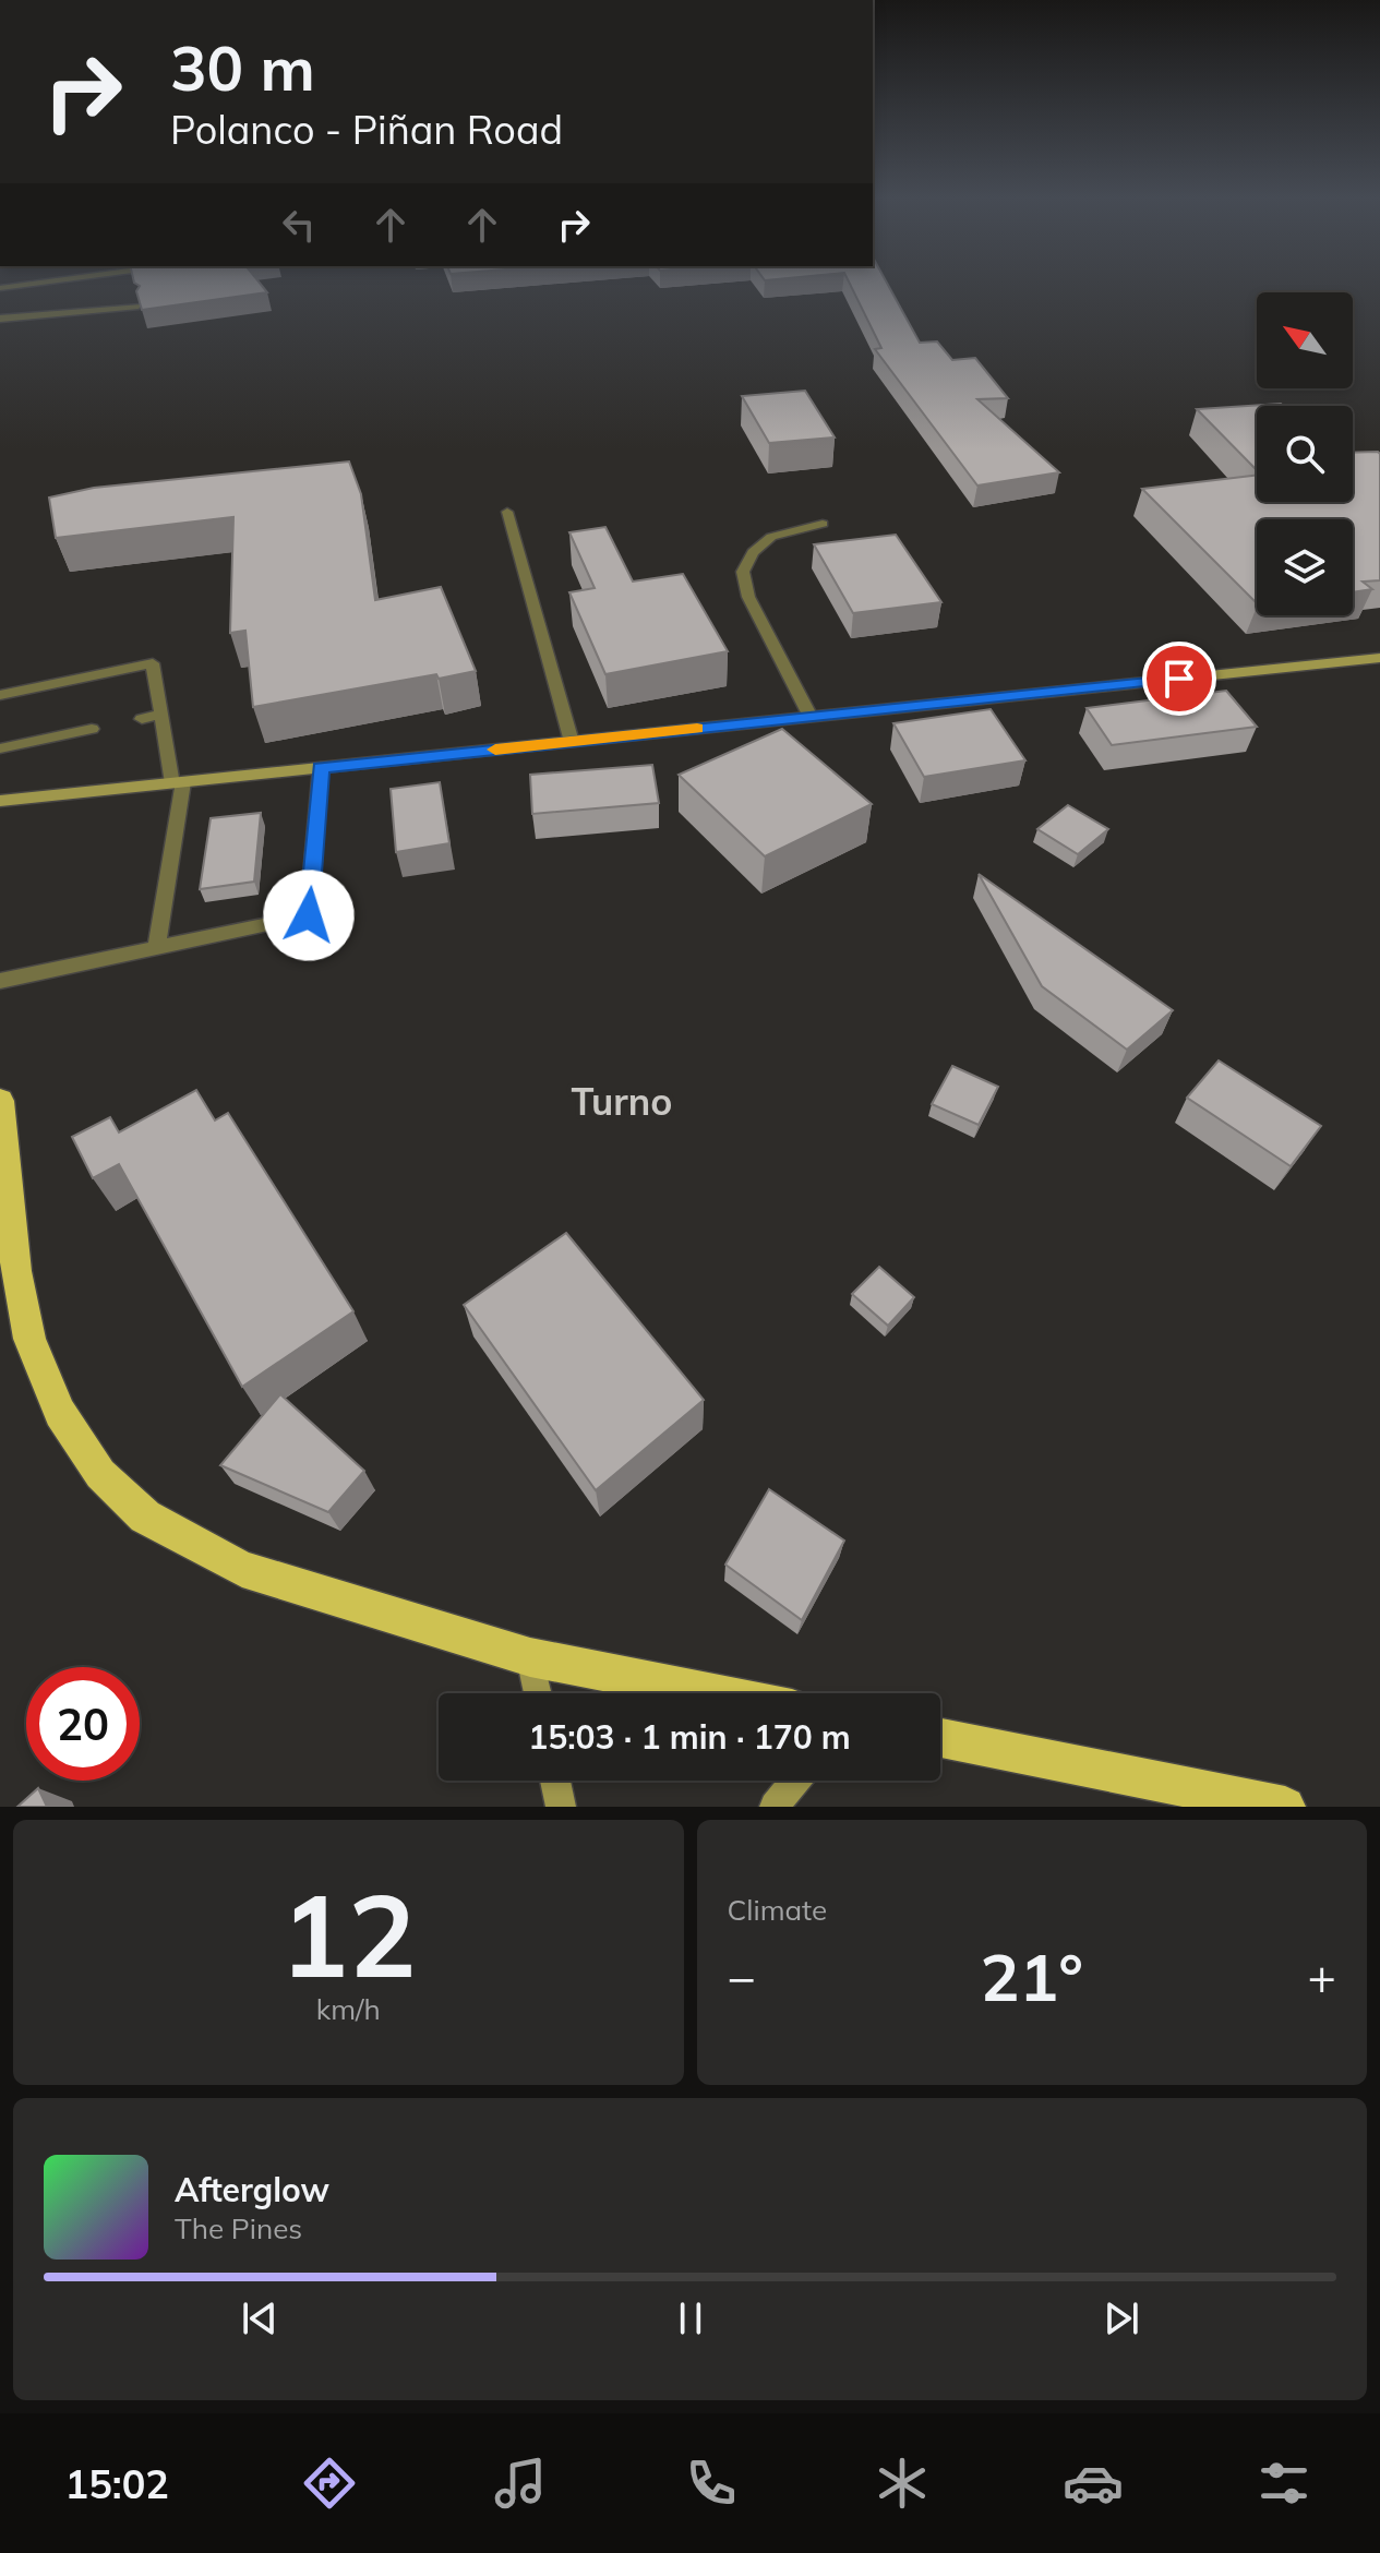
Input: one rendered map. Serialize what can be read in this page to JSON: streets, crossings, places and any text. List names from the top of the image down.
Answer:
{
  "districts": ["Turno"],
  "north": "top left",
  "page": {
    "turn": ["30 m", "Polanco - Piñan Road"],
    "limit": "20",
    "trip": "15:03 · 1 min · 170 m",
    "tile": [
      ["12", "km/h"],
      "Climate"
    ],
    "heat": ["−", "21°", "+"],
    "song": ["Afterglow", "The Pines"],
    "tabs": "15:02"
  }
}
